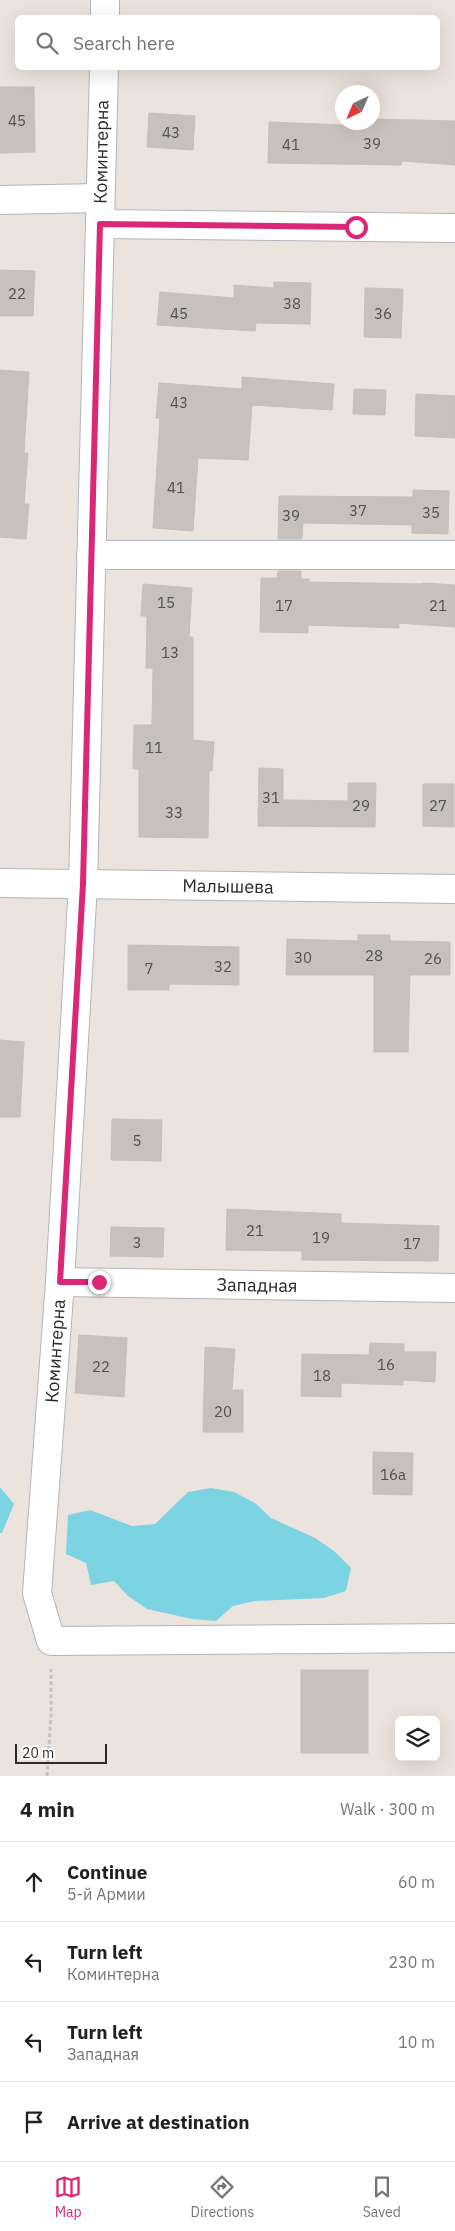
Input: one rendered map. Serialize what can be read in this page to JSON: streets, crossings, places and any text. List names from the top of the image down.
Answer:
{
  "streets": {
    "street": ["Коминтерна", "Малышева", "Западная"]
  },
  "crossings": [
    ["Коминтерна", "Малышева"],
    ["Коминтерна", "Западная"]
  ],
  "house_numbers": [
    "45",
    "43",
    "39",
    "41",
    "22",
    "38",
    "45",
    "36",
    "43",
    "41",
    "37",
    "35",
    "39",
    "15",
    "17",
    "21",
    "13",
    "11",
    "31",
    "29",
    "27",
    "33",
    "28",
    "30",
    "26",
    "32",
    "7",
    "5",
    "21",
    "19",
    "3",
    "17",
    "16",
    "22",
    "18",
    "20",
    "16а"
  ],
  "scale_bar": "20 m",
  "north": "bottom left",
  "page": {
    "search": "Search here",
    "scale": "20 m",
    "heading": ["4 min", "Walk · 300 m"],
    "list": [
      ["Continue", "5-й Армии", "60 m"],
      ["Turn left", "Коминтерна", "230 m"],
      ["Turn left", "Западная", "10 m"],
      "Arrive at destination"
    ],
    "nav": ["Map", "Directions", "Saved"]
  }
}
